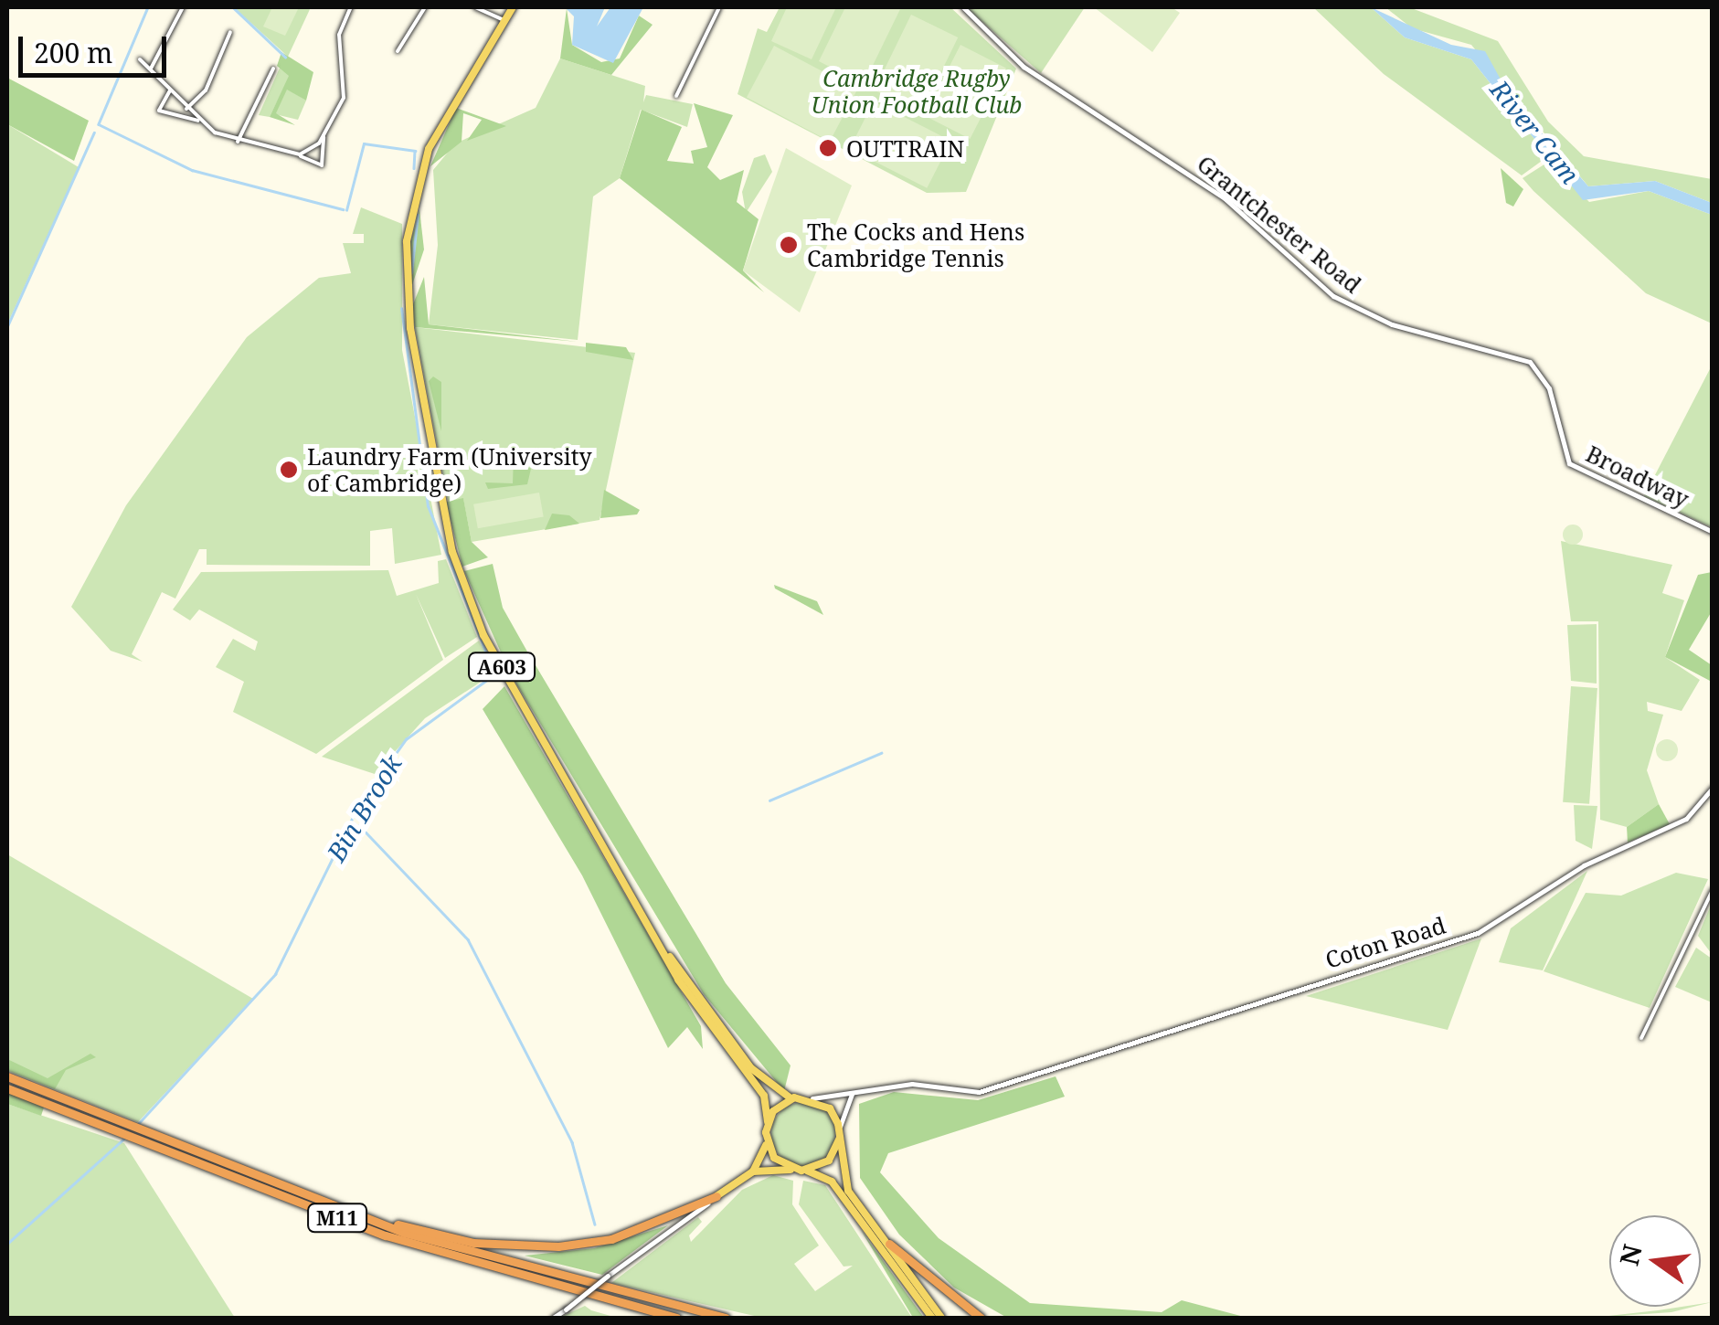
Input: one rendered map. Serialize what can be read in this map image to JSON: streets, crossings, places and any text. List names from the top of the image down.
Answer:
{
  "streets": {
    "highway": ["M11"],
    "main road": ["A603"],
    "street": ["Grantchester Road", "Broadway", "Coton Road"]
  },
  "crossings": [
    ["Grantchester Road", "Broadway"],
    ["A603", "Coton Road"]
  ],
  "water": ["River Cam", "Bin Brook"],
  "parks": ["Cambridge Rugby Union Football Club"],
  "places": ["OUTTRAIN", "The Cocks and Hens Cambridge Tennis", "Laundry Farm (University of Cambridge)"],
  "scale_bar": "200 m",
  "north": "left"
}
